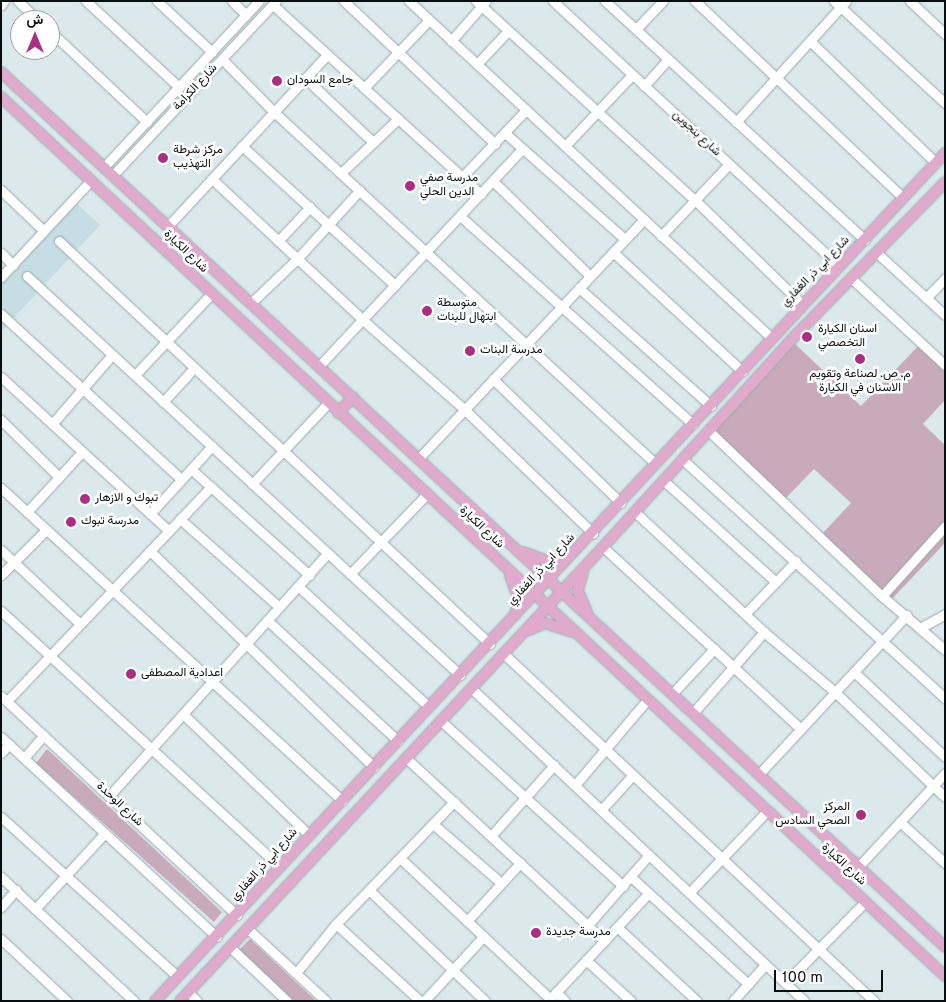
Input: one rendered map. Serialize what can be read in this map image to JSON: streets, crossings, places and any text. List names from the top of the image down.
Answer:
{
  "streets": {
    "main road": ["شارع الكيارة", "شارع ابي ذر الغفاري"],
    "street": ["شارع الكرامة", "شارع بنجوين", "شارع الوحدة"]
  },
  "crossings": [
    ["شارع الكرامة", "شارع الكيارة"],
    ["شارع بنجوين", "شارع ابي ذر الغفاري"],
    ["شارع الكيارة", "شارع ابي ذر الغفاري"],
    ["شارع ابي ذر الغفاري", "شارع الوحدة"]
  ],
  "places": [
    "جامع السودان",
    "مركز شرطة التهذيب",
    "مدرسة صفي الدين الحلي",
    "متوسطة ابتهال للبنات",
    "اسنان الكيارة التخصصي",
    "مدرسة البنات",
    "م. ص. لصناعة وتقويم الاسنان في الكيارة",
    "تبوك و الازهار",
    "مدرسة تبوك",
    "اعدادية المصطفى",
    "المركز الصحي السادس",
    "مدرسة جديدة"
  ],
  "scale_bar": "100 m",
  "north": "top"
}
